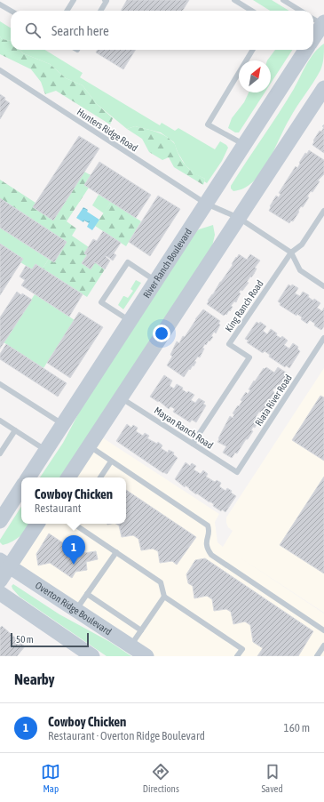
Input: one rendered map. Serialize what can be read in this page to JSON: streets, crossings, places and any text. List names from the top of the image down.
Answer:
{
  "streets": {
    "street": ["River Ranch Boulevard", "Overton Ridge Boulevard"],
    "lane": [
      "Hunters Ridge Road",
      "King Ranch Road",
      "Riata River Road",
      "Mayan Ranch Road"
    ]
  },
  "crossings": [
    ["Hunters Ridge Road", "River Ranch Boulevard"],
    ["Hunters Ridge Road", "King Ranch Road"],
    ["King Ranch Road", "Mayan Ranch Road"],
    ["Riata River Road", "Mayan Ranch Road"]
  ],
  "scale_bar": "50 m",
  "north": "top right",
  "page": {
    "search": "Search here",
    "popup": ["Cowboy Chicken", "Restaurant"],
    "pins": "1",
    "scale": "50 m",
    "heading": "Nearby",
    "list": [
      {
        "mark": "1",
        "name": "Cowboy Chicken",
        "note": "Restaurant · Overton Ridge Boulevard",
        "value": "160 m"
      }
    ],
    "nav": ["Map", "Directions", "Saved"]
  }
}
